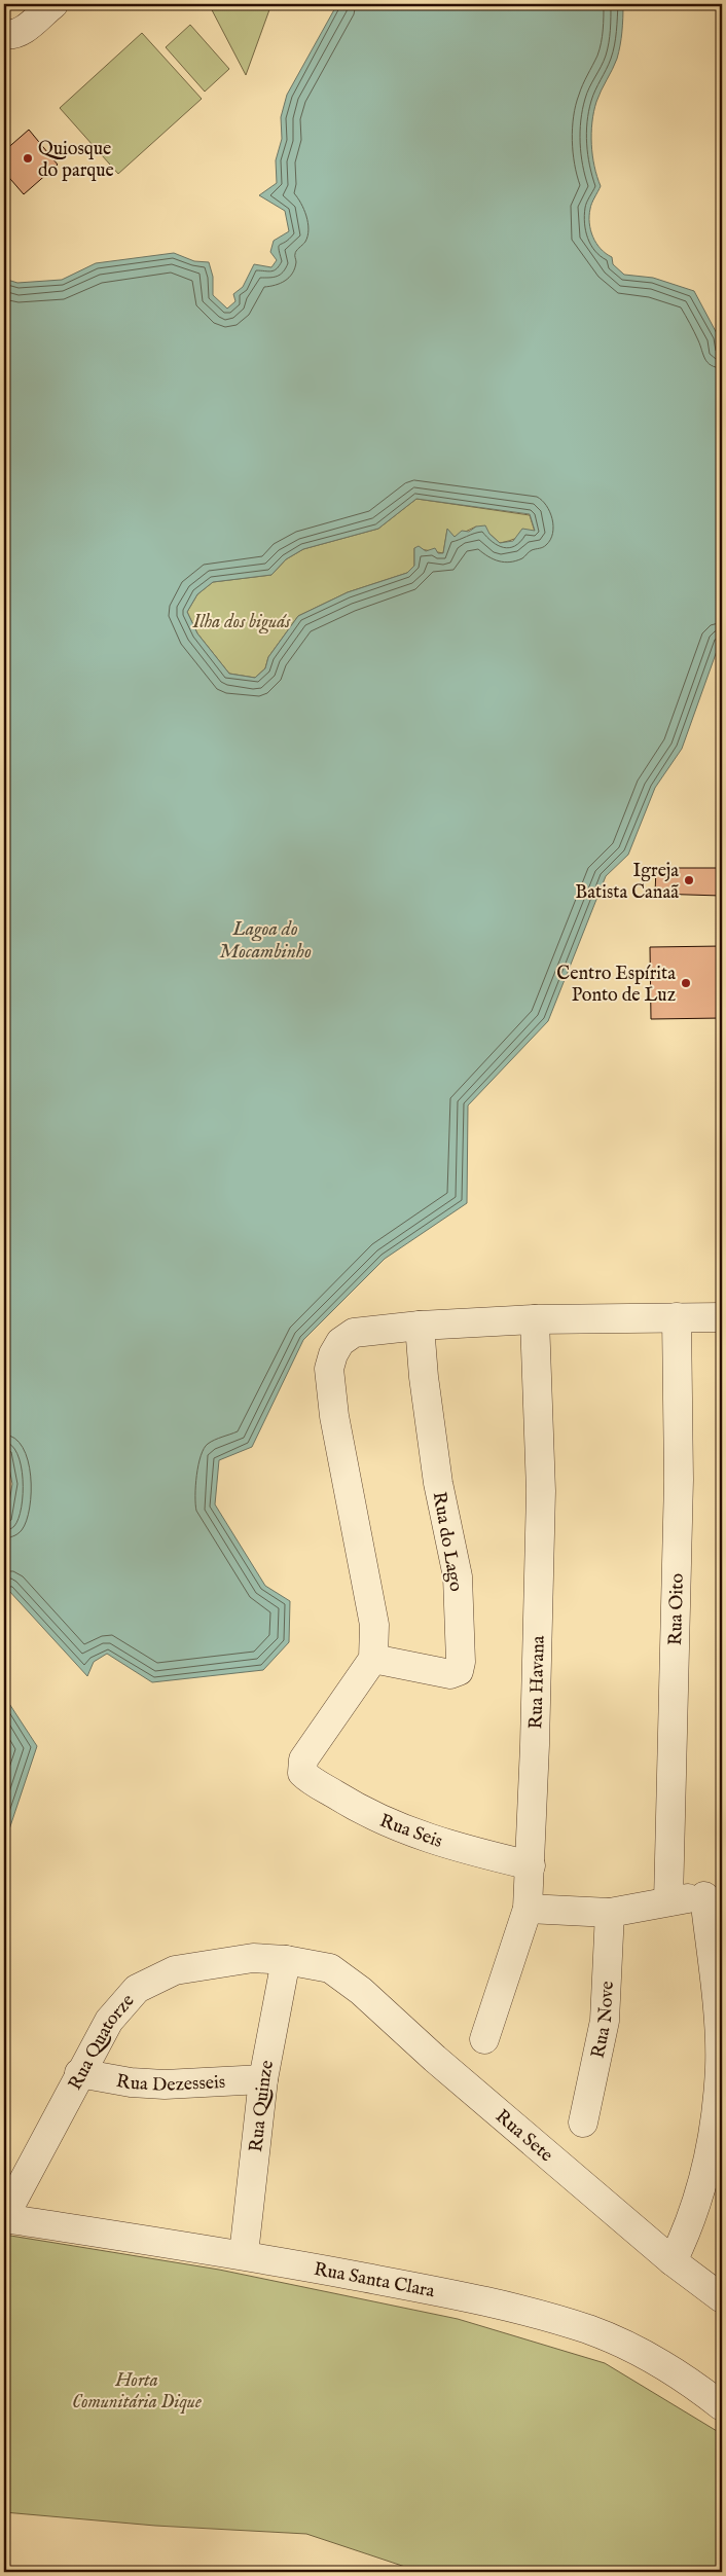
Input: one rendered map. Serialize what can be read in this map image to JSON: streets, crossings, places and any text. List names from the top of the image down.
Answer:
{
  "streets": {
    "street": [
      "Rua do Lago",
      "Rua Oito",
      "Rua Havana",
      "Rua Seis",
      "Rua Nove",
      "Rua Quatorze",
      "Rua Dezesseis",
      "Rua Quinze",
      "Rua Sete",
      "Rua Santa Clara"
    ]
  },
  "crossings": [
    ["Rua do Lago", "Rua Seis"],
    ["Rua Havana", "Rua Seis"],
    ["Rua Quatorze", "Rua Dezesseis"],
    ["Rua Quatorze", "Rua Quinze"],
    ["Rua Quatorze", "Rua Sete"],
    ["Rua Quatorze", "Rua Santa Clara"],
    ["Rua Dezesseis", "Rua Quinze"],
    ["Rua Quinze", "Rua Santa Clara"]
  ],
  "water": ["Lagoa do Mocambinho"],
  "parks": ["Ilha dos biguás", "Horta Comunitária Dique"],
  "places": ["Quiosque do parque", "Igreja Batista Canaã", "Centro Espírita Ponto de Luz"]
}
